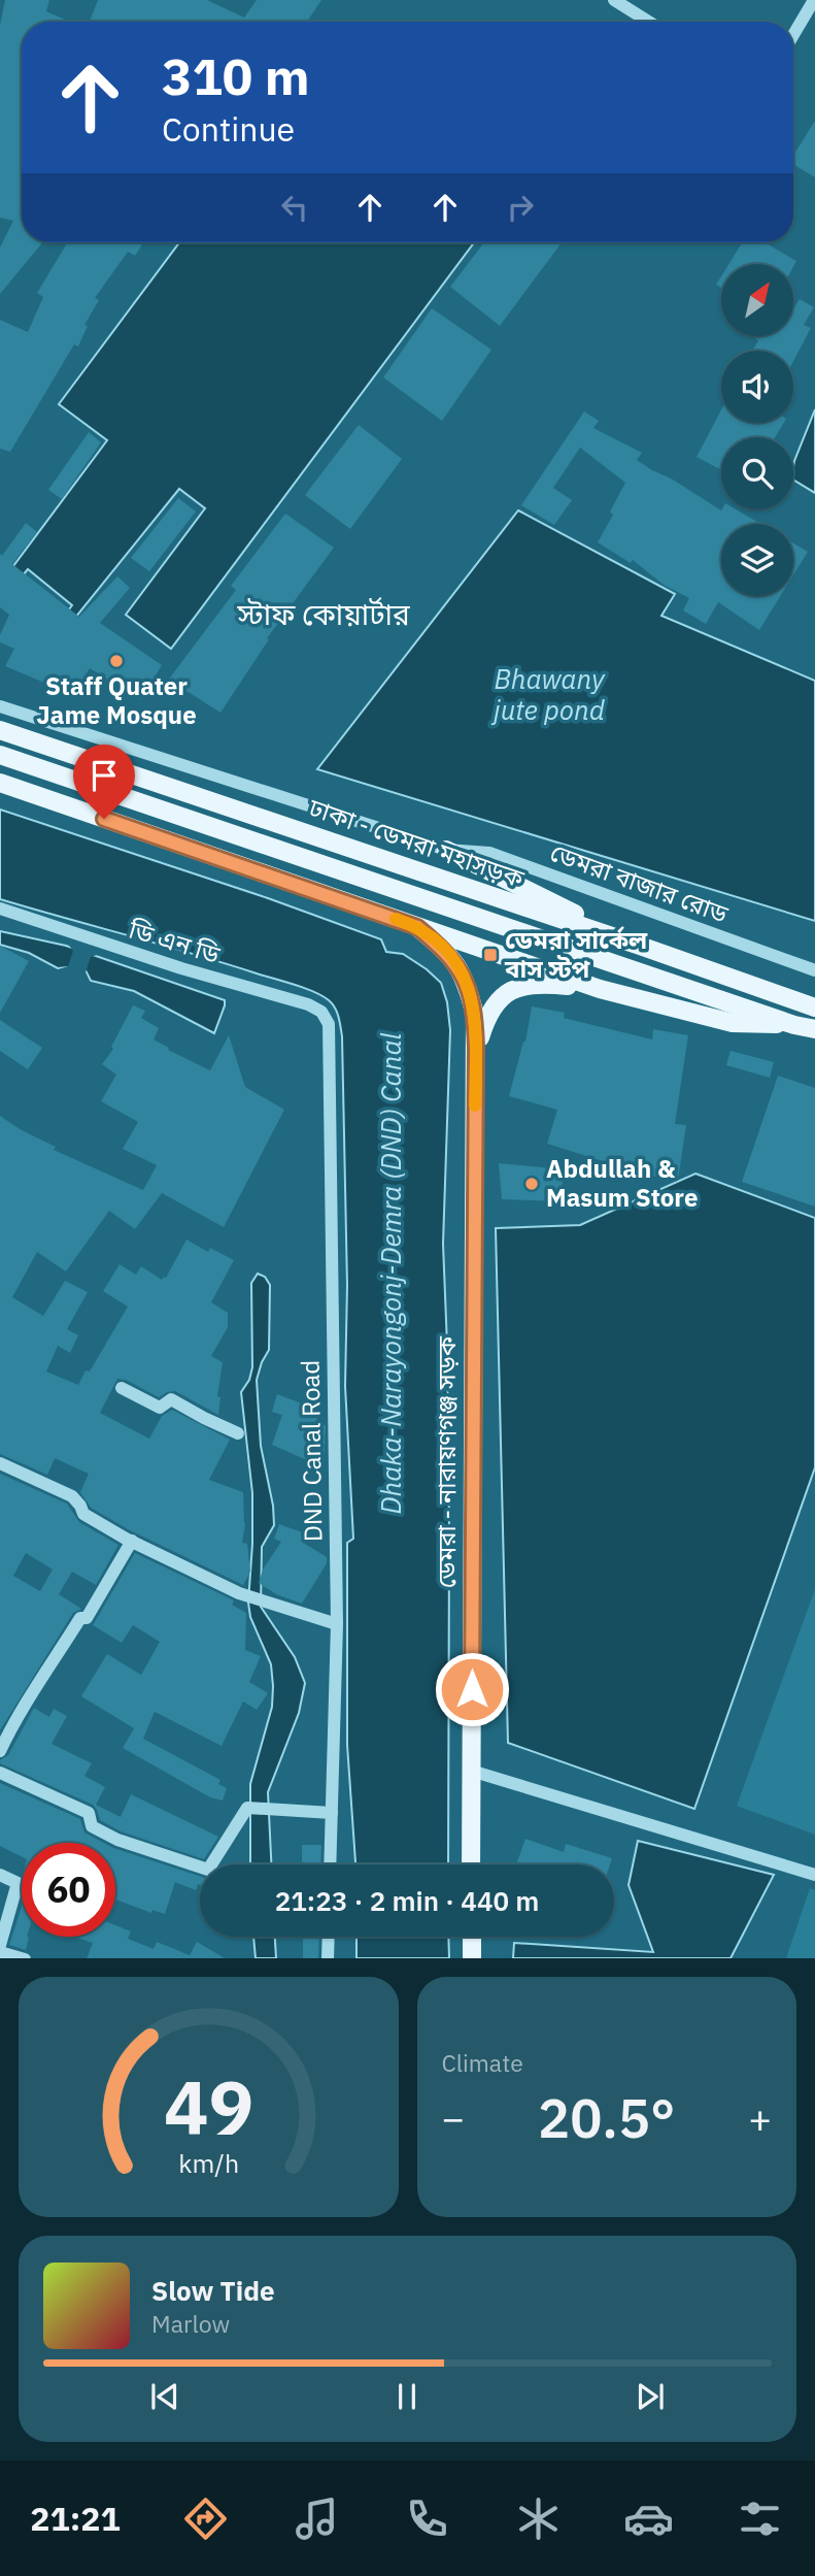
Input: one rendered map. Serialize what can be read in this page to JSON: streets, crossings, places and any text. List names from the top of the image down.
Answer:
{
  "streets": {
    "main road": ["ঢাকা - ডেমরা মহাসড়ক", "ডেমরা - নারায়ণগঞ্জ সড়ক"],
    "street": ["ডেমরা বাজার রোড", "ডি এন ডি", "DND Canal Road"]
  },
  "crossings": [
    ["ডি এন ডি", "DND Canal Road"]
  ],
  "districts": ["স্টাফ কোয়ার্টার"],
  "water": ["Bhawany jute pond", "Dhaka-Narayongonj-Demra (DND) Canal"],
  "places": {
    "other": ["Staff Quater Jame Mosque", "Abdullah & Masum Store"],
    "transit": ["ডেমরা সার্কেল বাস স্টপ"]
  },
  "north": "top right",
  "page": {
    "turn": ["310 m", "Continue"],
    "limit": "60",
    "trip": "21:23 · 2 min · 440 m",
    "tile": "Climate",
    "heat": ["−", "20.5°", "+"],
    "song": ["Slow Tide", "Marlow"],
    "tabs": "21:21",
    "gauge": ["49", "km/h"]
  }
}
